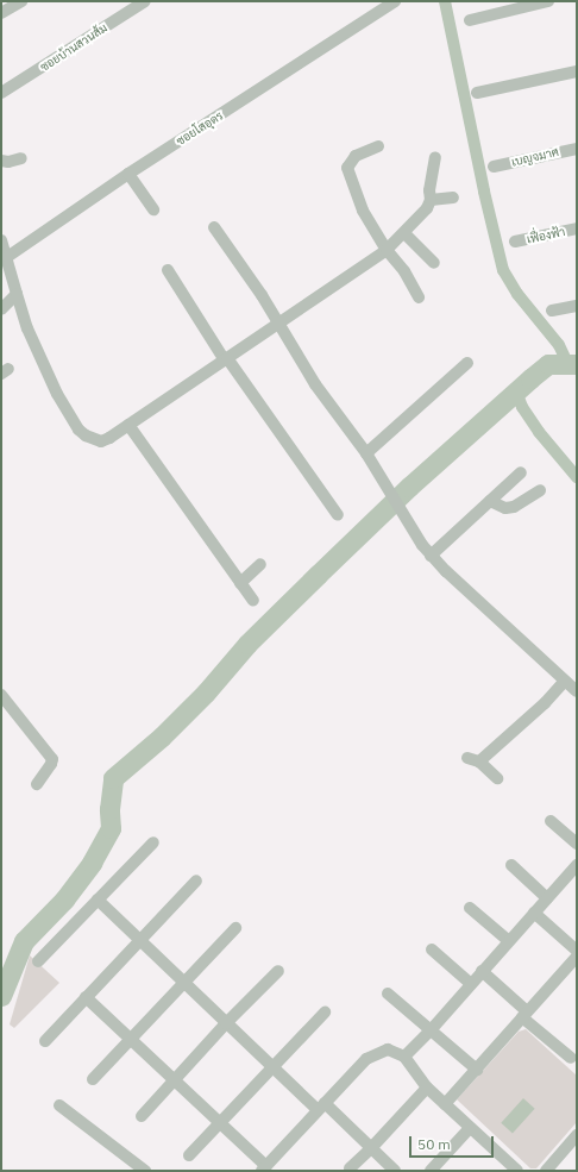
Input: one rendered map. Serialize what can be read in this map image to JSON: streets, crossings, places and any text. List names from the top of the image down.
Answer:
{
  "streets": {
    "street": [
      "ซอยบ้านสวนส้ม",
      "ซอยโสอุดร",
      "เบญจมาศ",
      "เฟื่องฟ้า"
    ]
  },
  "scale_bar": "50 m"
}
